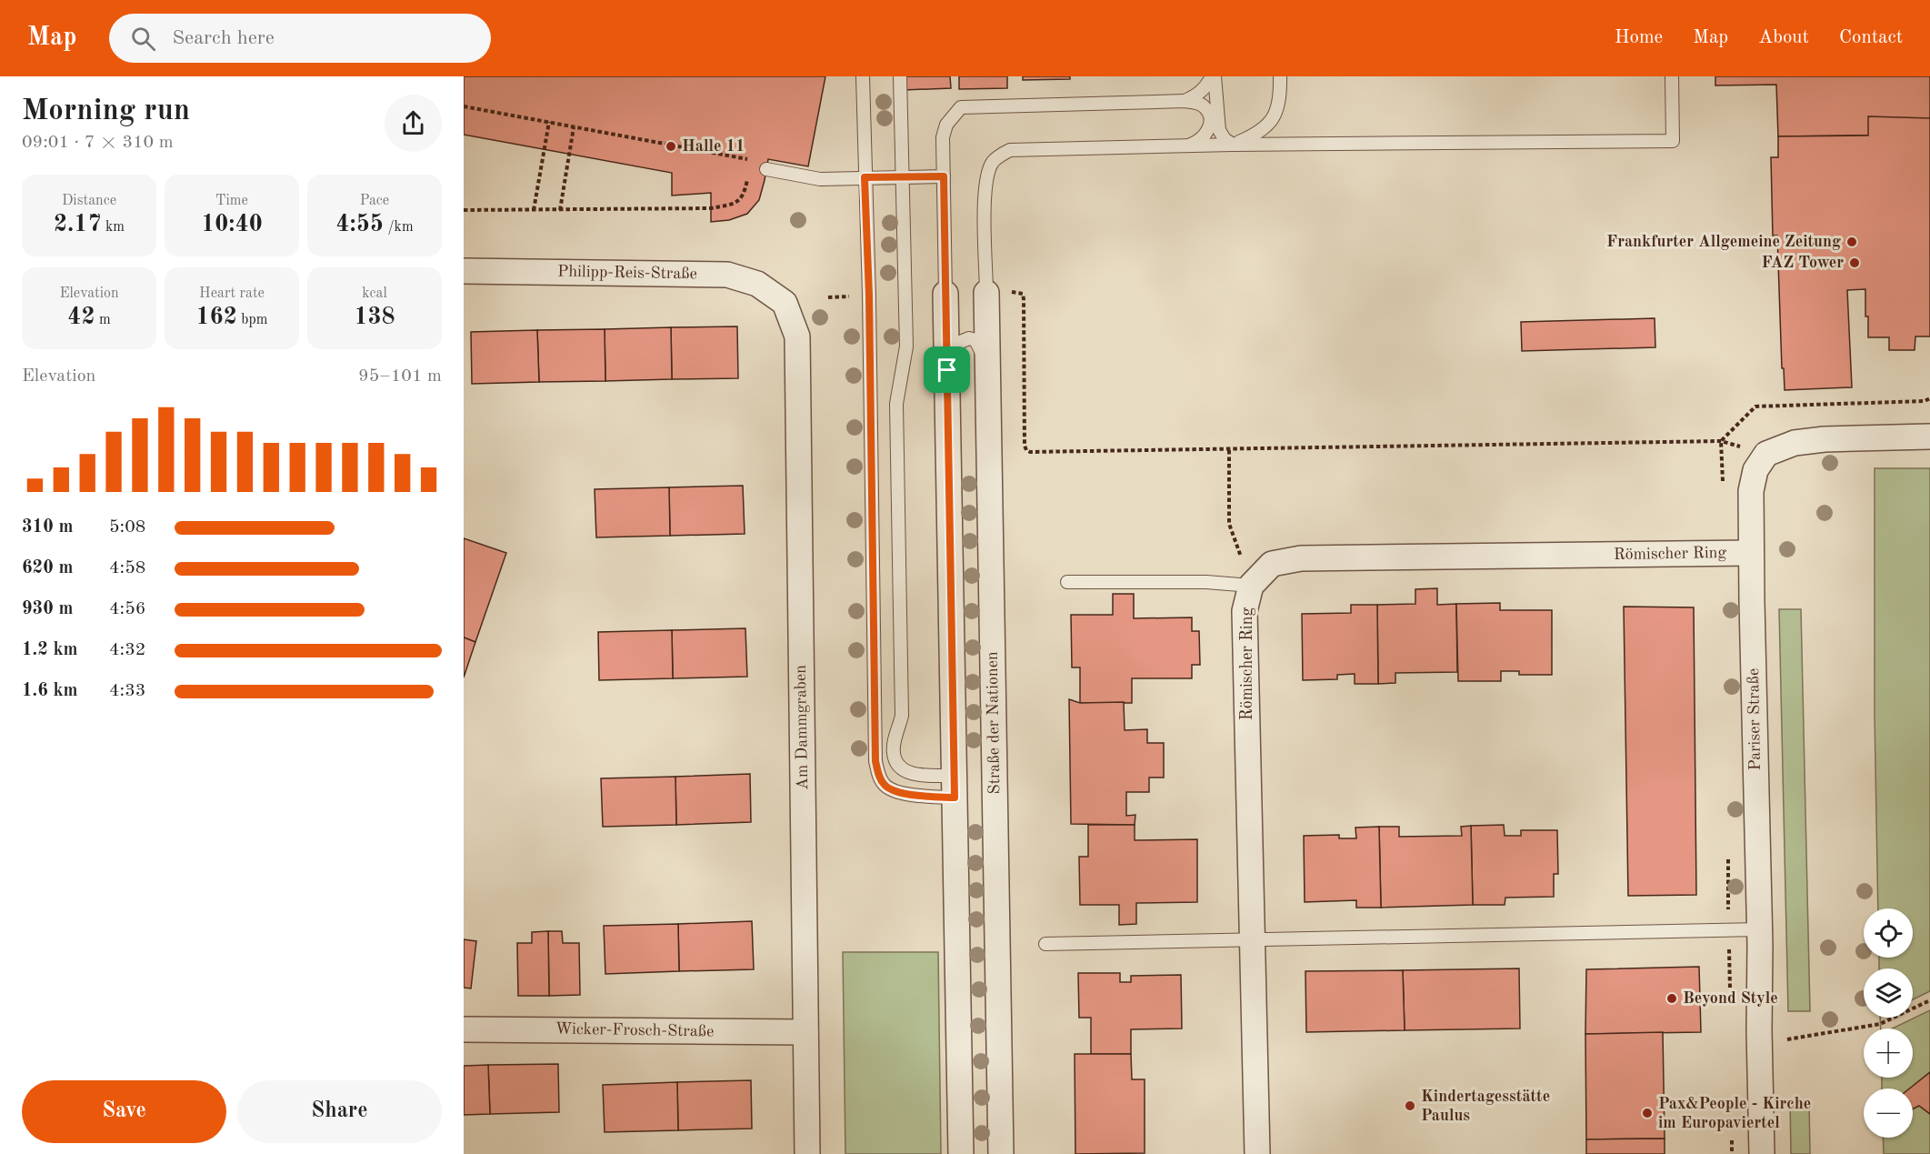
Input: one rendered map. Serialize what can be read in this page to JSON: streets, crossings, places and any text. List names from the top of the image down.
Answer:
{
  "streets": {
    "street": [
      "Philipp-Reis-Straße",
      "Römischer Ring",
      "Pariser Straße",
      "Straße der Nationen",
      "Am Dammgraben",
      "Wicker-Frosch-Straße"
    ]
  },
  "crossings": [
    ["Philipp-Reis-Straße", "Am Dammgraben"],
    ["Römischer Ring", "Pariser Straße"],
    ["Am Dammgraben", "Wicker-Frosch-Straße"]
  ],
  "places": [
    "Halle 11",
    "Frankfurter Allgemeine Zeitung",
    "FAZ Tower",
    "Beyond Style",
    "Kindertagesstätte Paulus",
    "Pax&People - Kirche im Europaviertel"
  ],
  "page": {
    "header": "Map",
    "search": "Search here",
    "nav": [
      "Home",
      "Map",
      "About",
      "Contact"
    ],
    "heading": ["Morning run", "09:01 · 7 × 310 m"],
    "stats": [
      ["Distance", "2.17 km"],
      ["Time", "10:40"],
      ["Pace", "4:55 /km"],
      ["Elevation", "42 m"],
      ["Heart rate", "162 bpm"],
      ["kcal", "138"]
    ],
    "chart": ["Elevation", "95–101 m"],
    "list": [
      {
        "name": "310 m",
        "note": "5:08"
      },
      {
        "name": "620 m",
        "note": "4:58"
      },
      {
        "name": "930 m",
        "note": "4:56"
      },
      {
        "name": "1.2 km",
        "note": "4:32"
      },
      {
        "name": "1.6 km",
        "note": "4:33"
      }
    ],
    "map_buttons": ["+", "−"],
    "buttons": ["Save", "Share"]
  }
}
